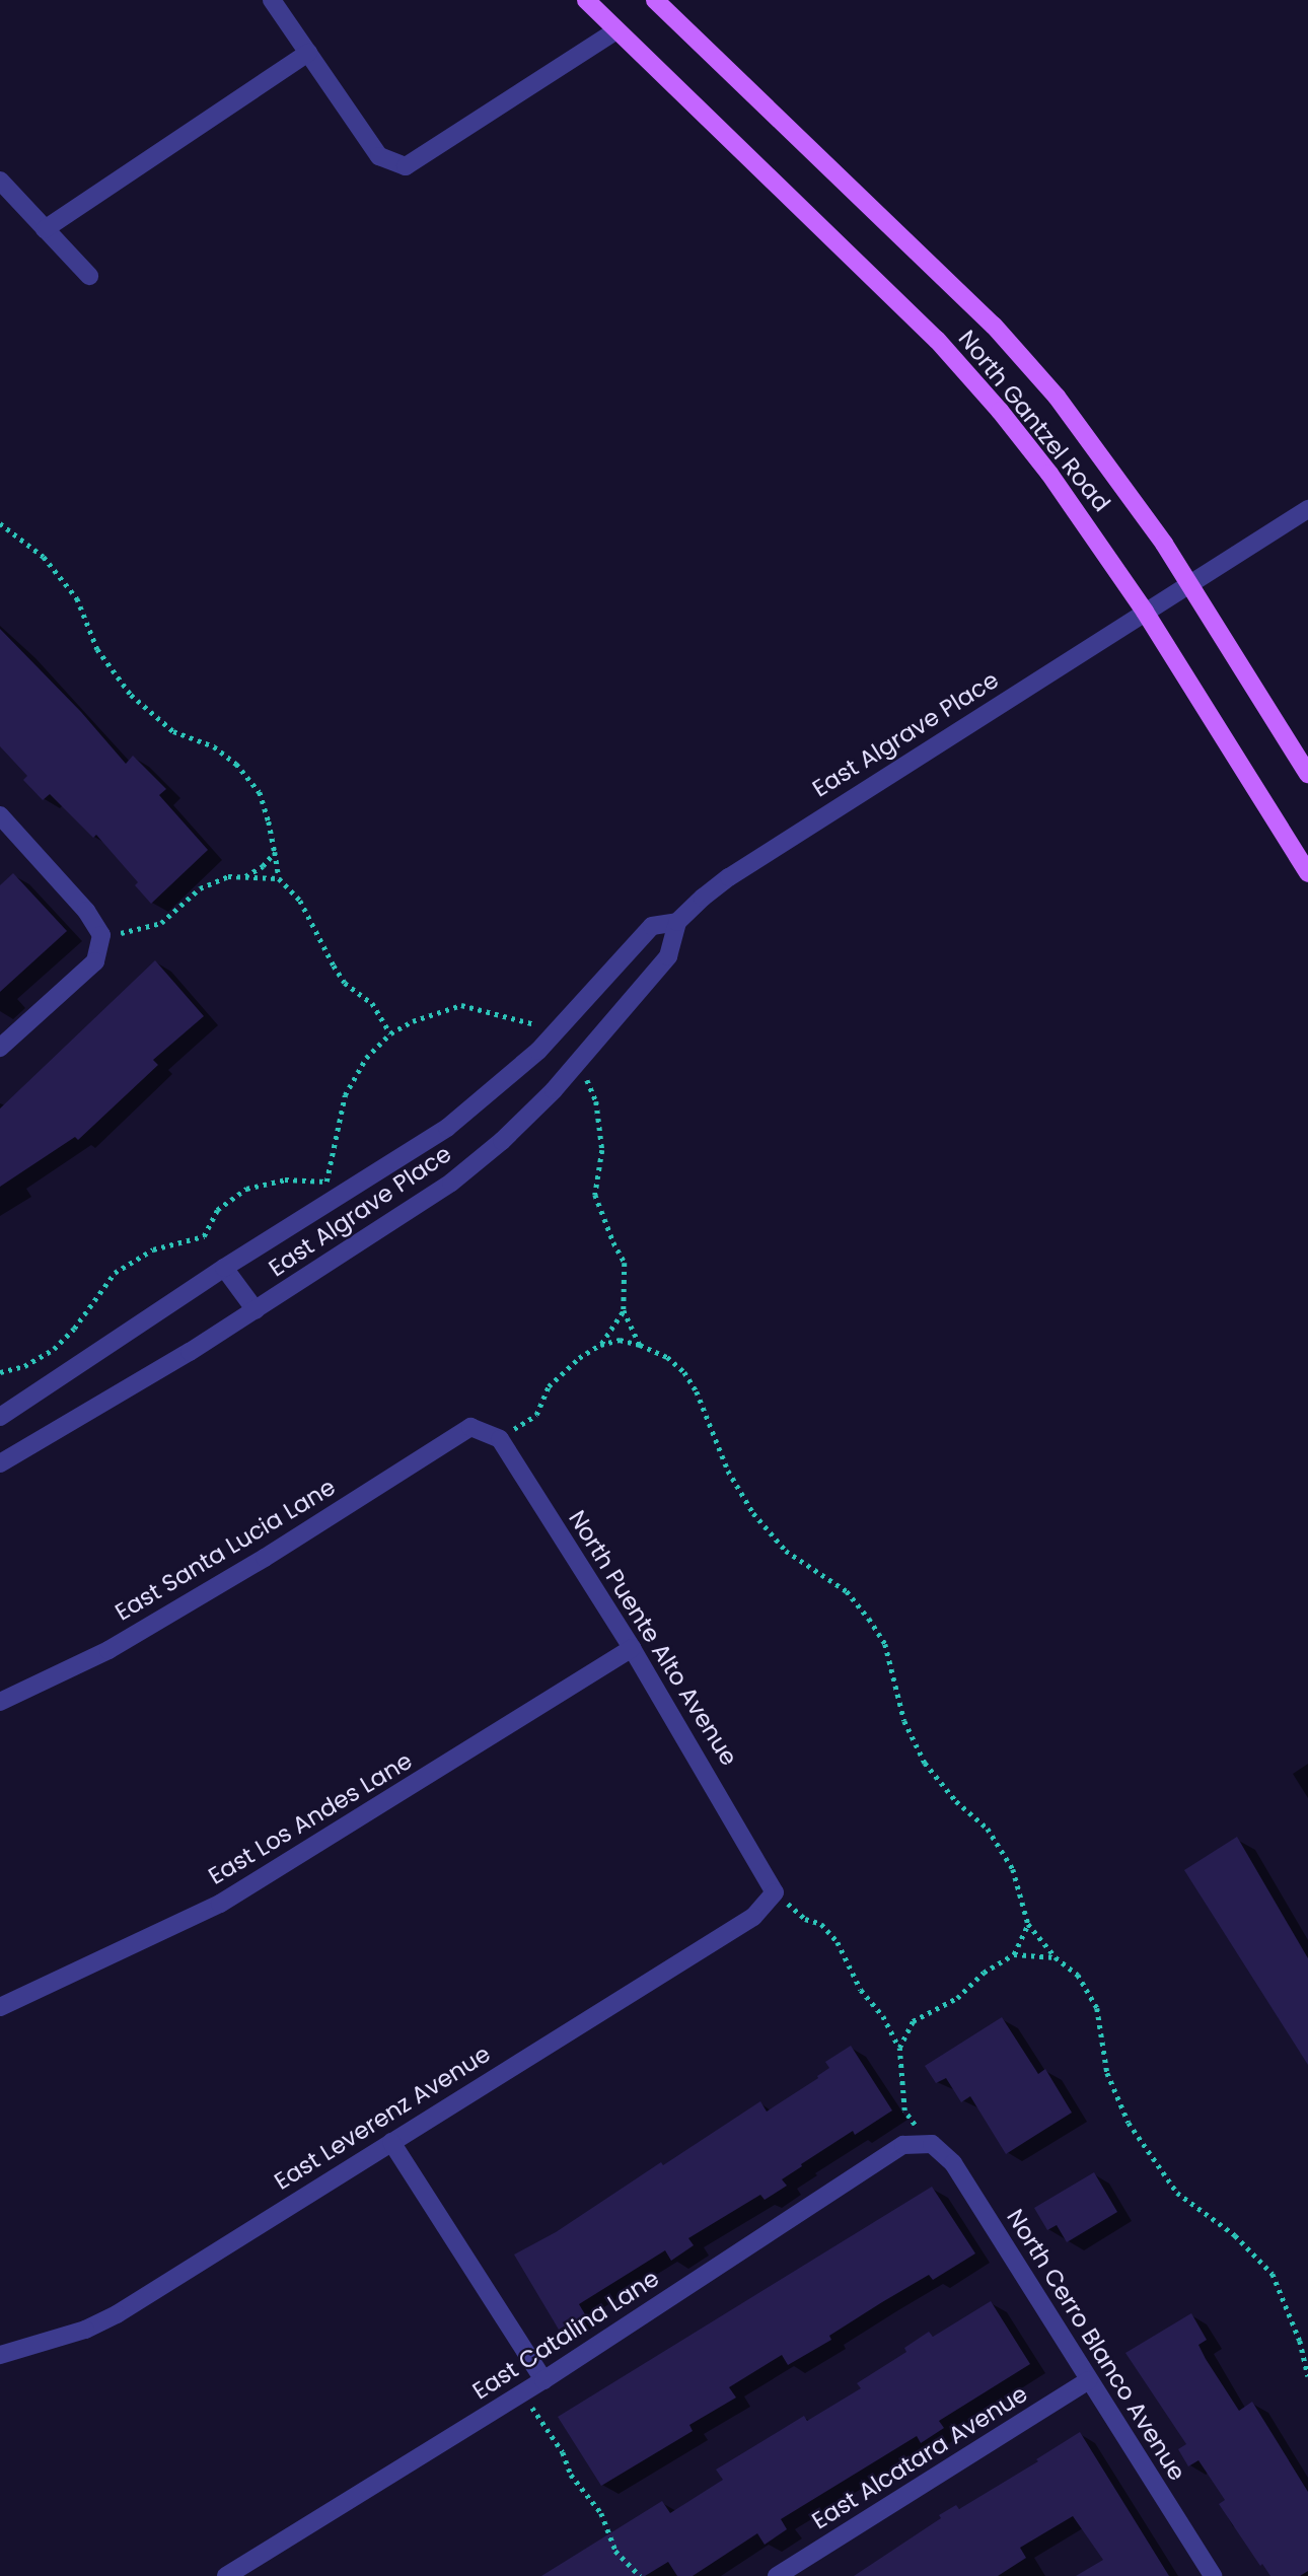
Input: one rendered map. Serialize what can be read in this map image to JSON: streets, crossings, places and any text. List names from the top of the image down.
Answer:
{
  "streets": {
    "main road": ["North Gantzel Road"],
    "street": [
      "East Algrave Place",
      "East Santa Lucia Lane",
      "North Puente Alto Avenue",
      "East Los Andes Lane",
      "East Leverenz Avenue",
      "East Catalina Lane",
      "North Cerro Blanco Avenue",
      "East Alcatara Avenue"
    ]
  },
  "crossings": [
    ["North Gantzel Road", "East Algrave Place"],
    ["East Santa Lucia Lane", "North Puente Alto Avenue"],
    ["North Puente Alto Avenue", "East Los Andes Lane"],
    ["North Puente Alto Avenue", "East Leverenz Avenue"],
    ["East Catalina Lane", "North Cerro Blanco Avenue"],
    ["North Cerro Blanco Avenue", "East Alcatara Avenue"]
  ]
}
